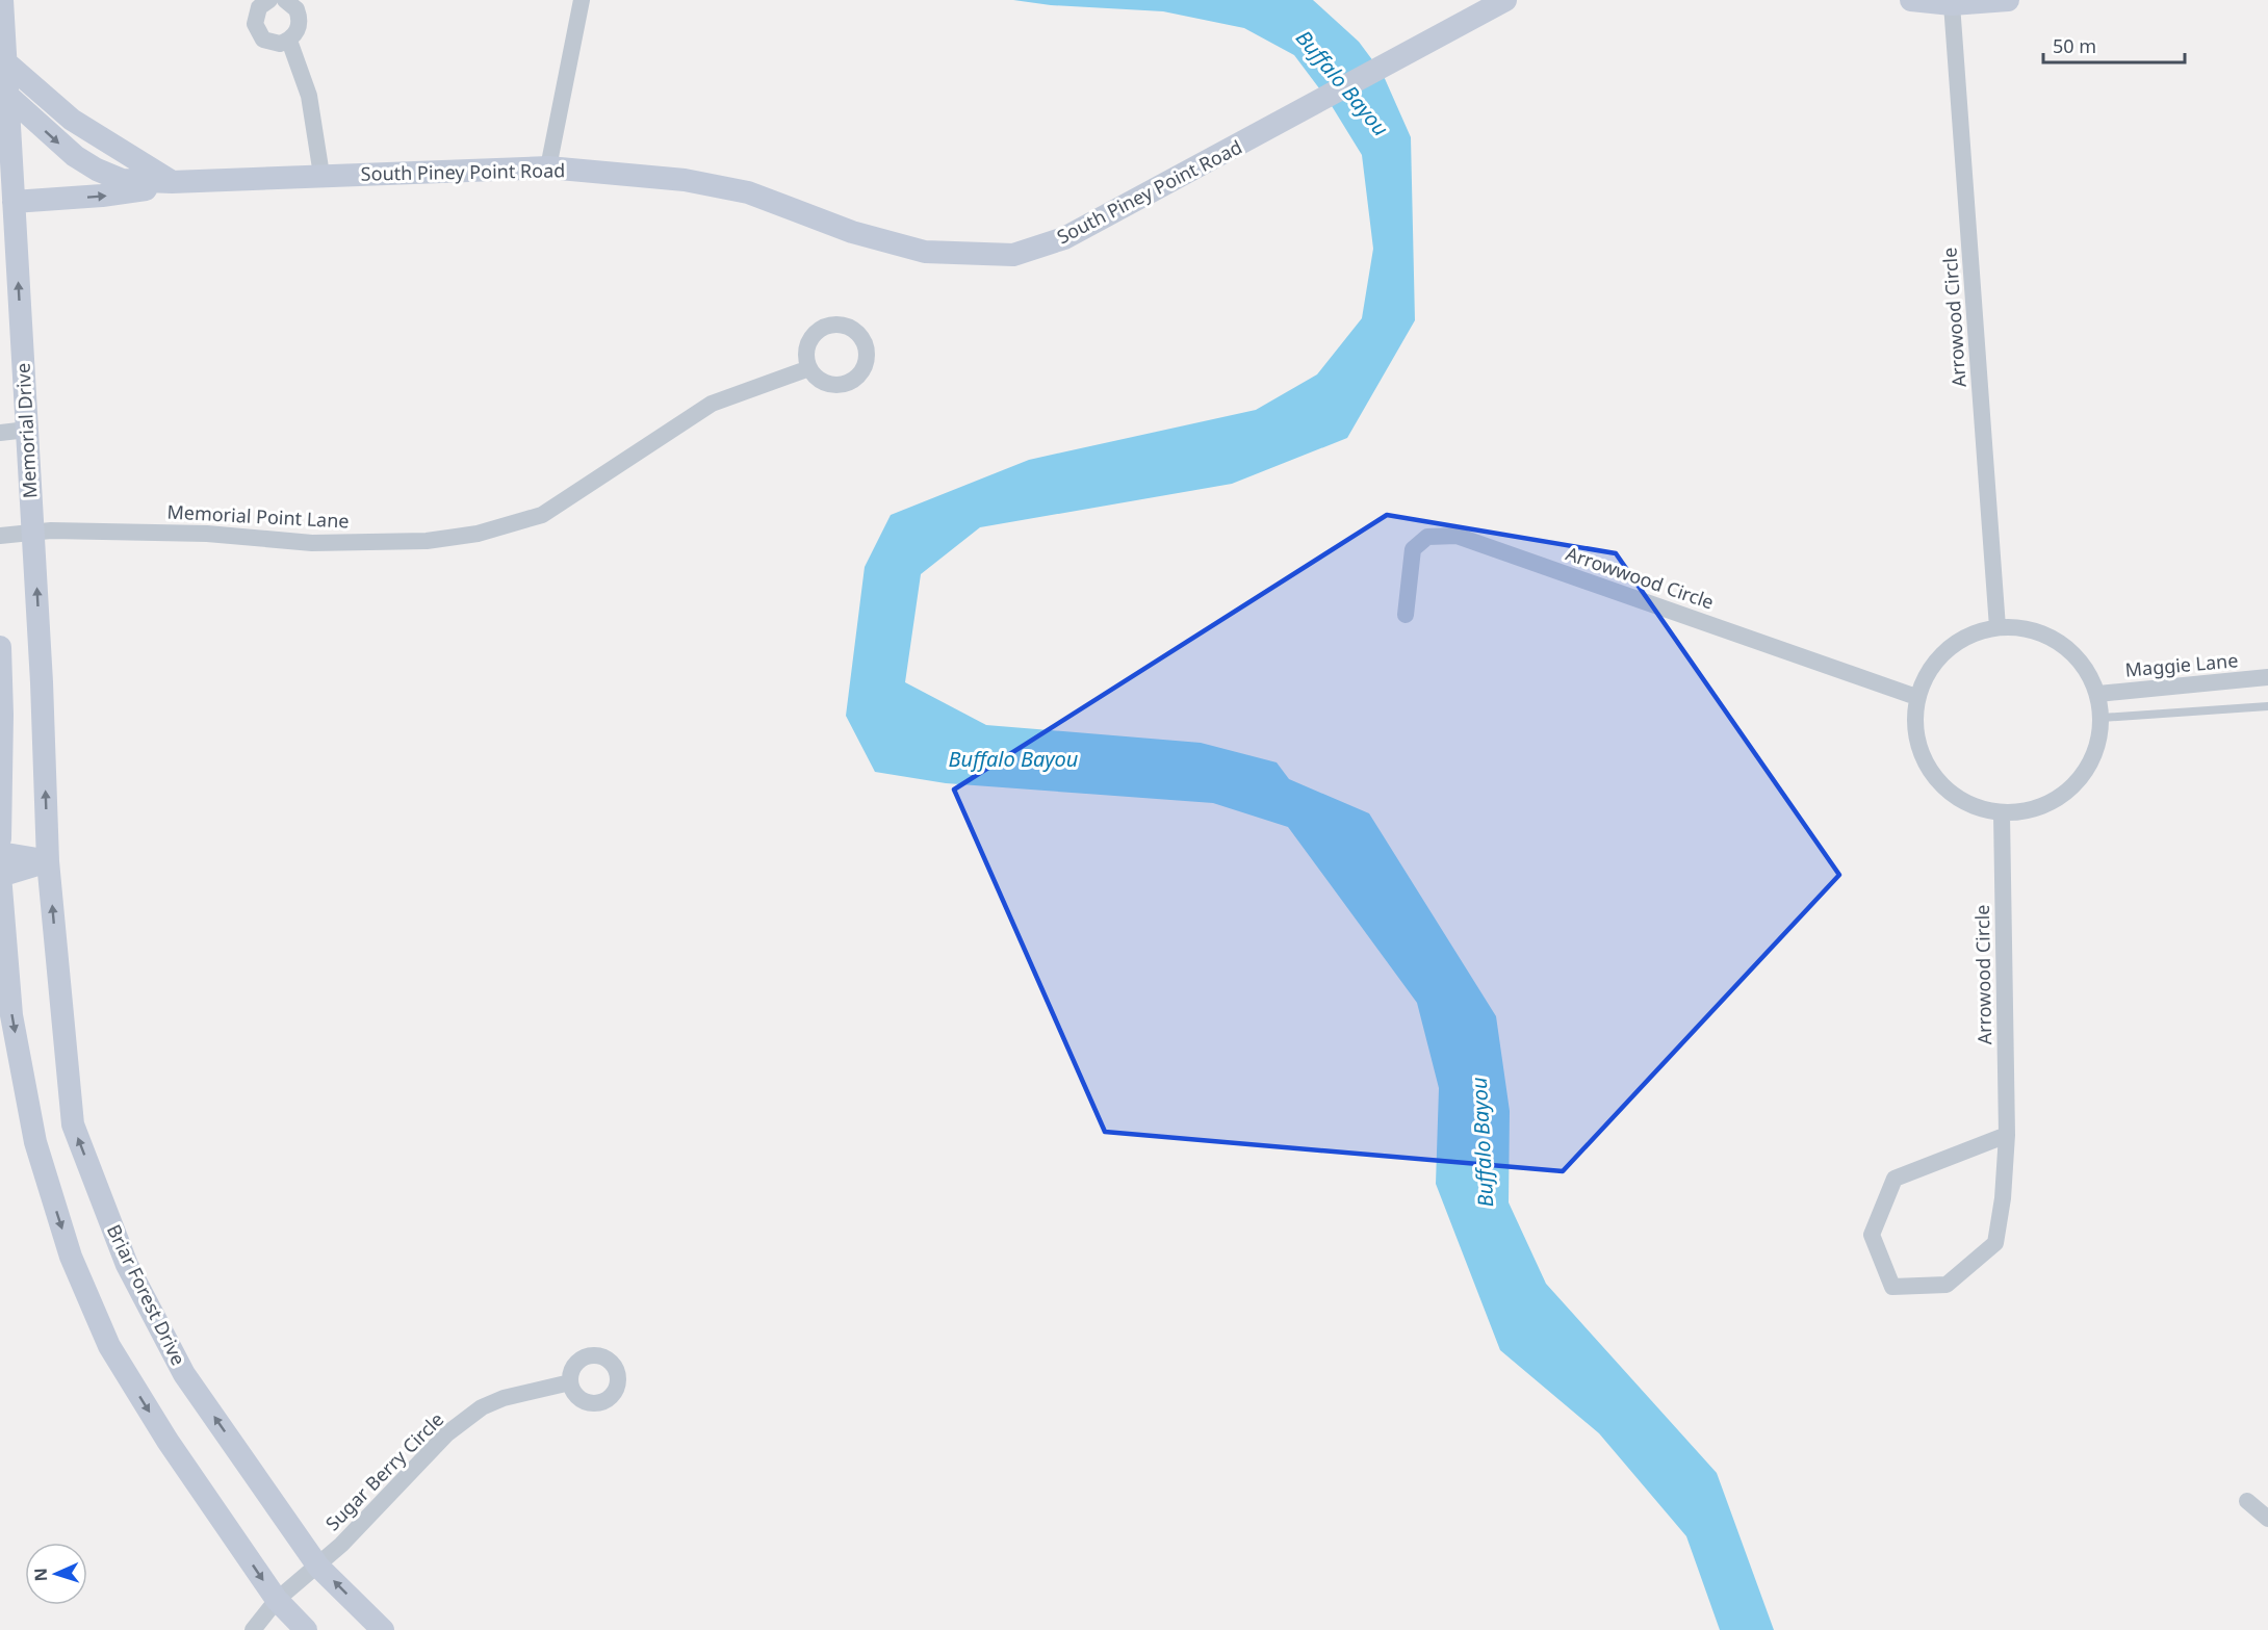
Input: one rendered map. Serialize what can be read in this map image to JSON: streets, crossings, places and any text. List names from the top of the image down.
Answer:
{
  "streets": {
    "main road": ["South Piney Point Road", "Memorial Drive", "Briar Forest Drive"],
    "street": [
      "Arrowood Circle",
      "Memorial Point Lane",
      "Arrowwood Circle",
      "Maggie Lane",
      "Sugar Berry Circle"
    ]
  },
  "crossings": [
    ["South Piney Point Road", "Memorial Drive"],
    ["Arrowood Circle", "Arrowwood Circle"],
    ["Arrowood Circle", "Maggie Lane"],
    ["Memorial Drive", "Memorial Point Lane"],
    ["Memorial Drive", "Briar Forest Drive"],
    ["Arrowwood Circle", "Maggie Lane"],
    ["Briar Forest Drive", "Sugar Berry Circle"]
  ],
  "water": ["Buffalo Bayou"],
  "scale_bar": "50 m",
  "north": "left"
}
